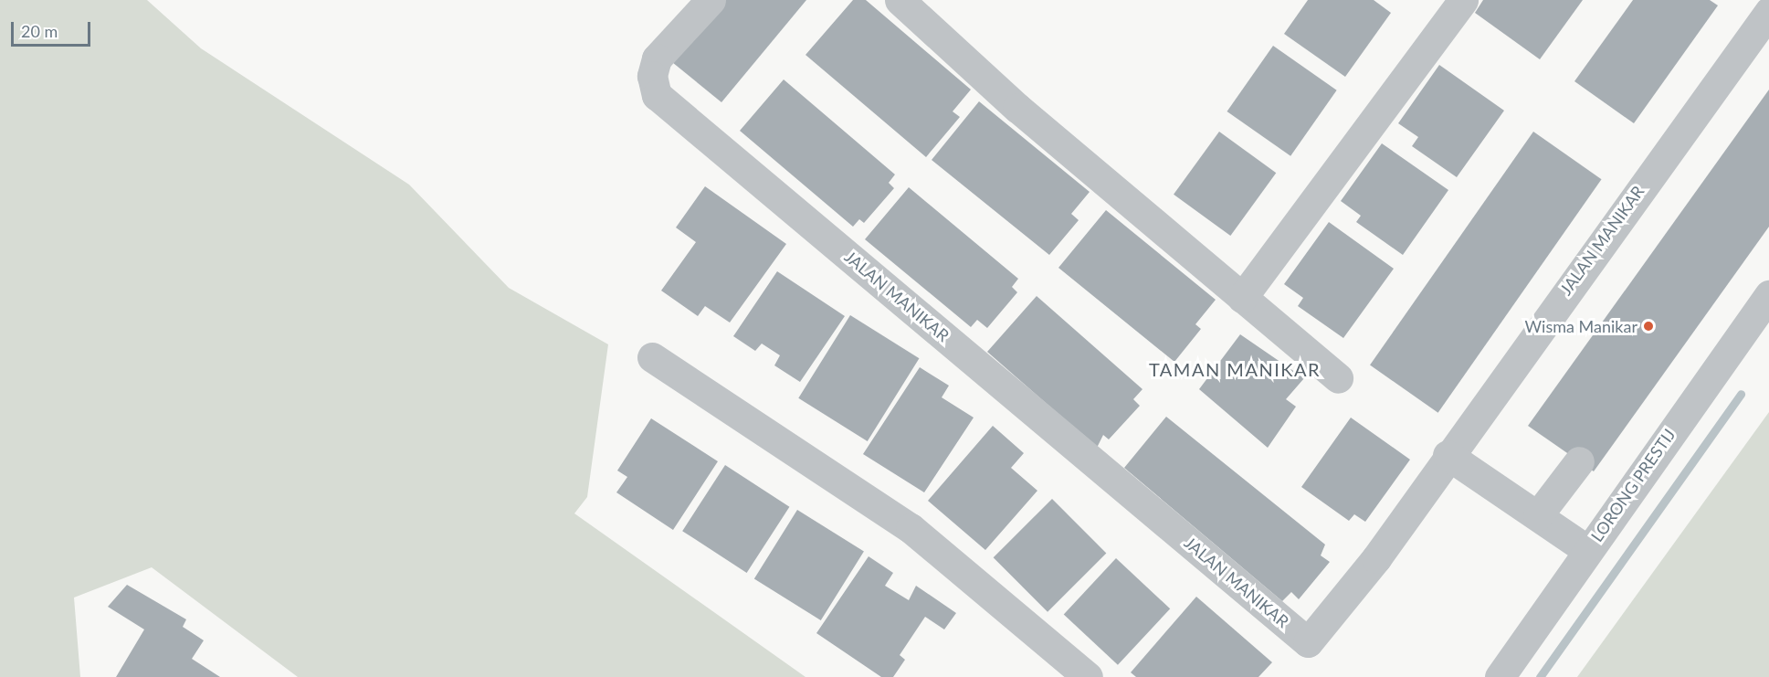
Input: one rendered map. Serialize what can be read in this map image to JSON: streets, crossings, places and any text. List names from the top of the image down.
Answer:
{
  "streets": {
    "street": ["JALAN MANIKAR", "LORONG PRESTIJ"]
  },
  "districts": ["TAMAN MANIKAR"],
  "places": ["Wisma Manikar"],
  "scale_bar": "20 m"
}
